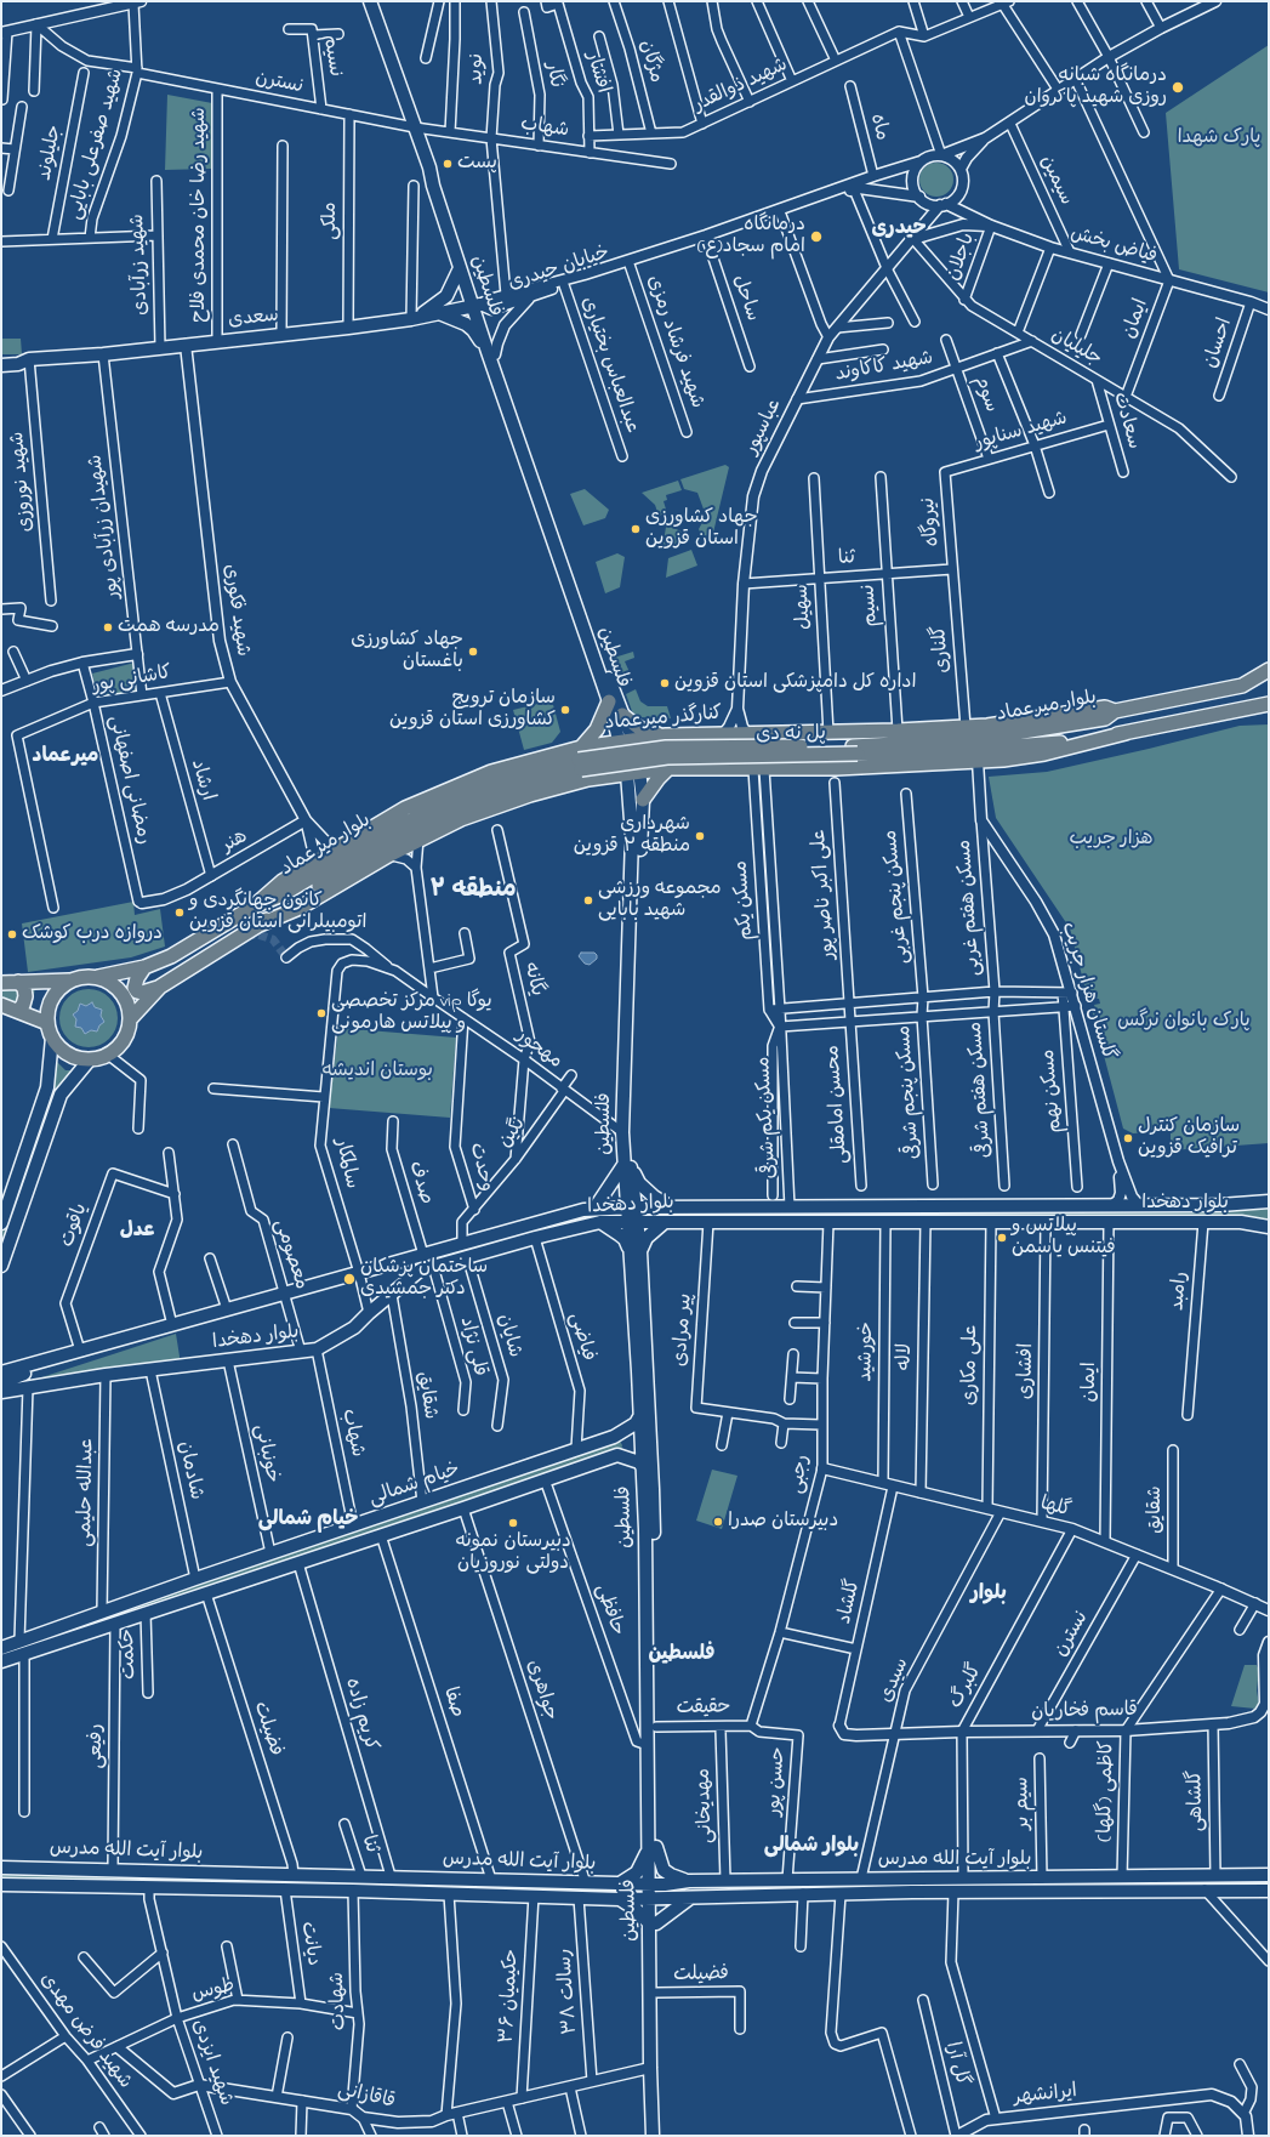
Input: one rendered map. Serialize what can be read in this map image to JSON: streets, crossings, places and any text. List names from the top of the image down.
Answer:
{
  "streets": {
    "main road": [
      "فلسطین",
      "سعدی",
      "بلوار میرعماد",
      "کنارگذر میرعماد",
      "پل نه دی",
      "بلوار دهخدا",
      "خیام شمالی",
      "بلوار آیت الله مدرس"
    ],
    "street": [
      "نسیم",
      "مژگان",
      "نوید",
      "افشار",
      "نگار",
      "نسترن",
      "شهید ذوالقدر",
      "ماه",
      "شهاب",
      "شهید صفرعلی بابایی",
      "جلیلوند",
      "سیمین",
      "شهید رضا خان محمدی فلاح",
      "ملکی",
      "فیاض بخش",
      "باجلان",
      "شهید زرآبادی",
      "خیابان حیدری",
      "ساحل",
      "ایمان",
      "شهید فرشاد رمزی",
      "احسان",
      "جلیلیان",
      "عبدالعباس بختیاری",
      "شهید کاکاوند",
      "سوم",
      "سعادت",
      "عباسپور",
      "شهید سناپور",
      "شهید نوروزی",
      "نیروگاه",
      "شهیدان زرآبادی پور",
      "ثنا",
      "سهیل",
      "شهید فکوری",
      "گلناری",
      "کاشانی پور",
      "رمضانی اصفهانی",
      "ارشاد",
      "هنر",
      "علی اکبر ناصر پور",
      "مسکن پنجم غربی",
      "مسکن یکم",
      "مسکن هفتم غربی",
      "یگانه",
      "گلستان هزار جریب",
      "مهجور",
      "مسکن هفتم شرقی",
      "مسکن نهم",
      "مسکن پنجم شرقی",
      "محسن امامقلی",
      "مسکن یکم شرقی",
      "نگین",
      "سالمکار",
      "وحدت",
      "صدف",
      "یاقوت",
      "معصومی",
      "رامبد",
      "پیر مرادی",
      "شایان",
      "فیاضی",
      "قلی نژاد",
      "خورشید",
      "لاله",
      "علی مکاری",
      "افشاری",
      "شقایق",
      "خونبانی",
      "شادمان",
      "رجبی",
      "عبدالله حلیمی",
      "گلها",
      "گلشاد",
      "حافظی",
      "حکمت",
      "سیدی",
      "گلبرگ",
      "جواهری",
      "صفا",
      "حقیقت",
      "قاسم فخاریان",
      "کریم زاده",
      "فضیلت",
      "رفیعی",
      "حسن پور",
      "کاظمی (گلها)",
      "گلشاهی",
      "سیم بر",
      "مهدیخانی",
      "دیانت",
      "طوس",
      "۳۸ رسالت",
      "۳۶ حکیمیان",
      "شهادت",
      "شهید فرض مهدی",
      "شهید ایزدی",
      "گل آرا",
      "ایرانشهر",
      "قاقازانی"
    ]
  },
  "crossings": [
    ["نسیم", "نسترن"],
    ["نسیم", "ثنا"],
    ["نسیم", "کنارگذر میرعماد"],
    ["مژگان", "شهید ذوالقدر"],
    ["نوید", "شهاب"],
    ["نوید", "خیابان حیدری"],
    ["افشار", "شهید ذوالقدر"],
    ["افشار", "شهاب"],
    ["نگار", "شهاب"],
    ["نسترن", "شهاب"],
    ["نسترن", "شهید صفرعلی بابایی"],
    ["نسترن", "شهید رضا خان محمدی فلاح"],
    ["نسترن", "ملکی"],
    ["نسترن", "فلسطین"],
    ["نسترن", "گلها"],
    ["نسترن", "قاسم فخاریان"],
    ["شهاب", "فلسطین"],
    ["شهاب", "بلوار دهخدا"],
    ["شهاب", "خیام شمالی"],
    ["سیمین", "فیاض بخش"],
    ["شهید رضا خان محمدی فلاح", "سعدی"],
    ["ملکی", "سعدی"],
    ["فیاض بخش", "باجلان"],
    ["فیاض بخش", "ایمان"],
    ["فیاض بخش", "احسان"],
    ["فیاض بخش", "عباسپور"],
    ["باجلان", "جلیلیان"],
    ["شهید زرآبادی", "سعدی"],
    ["خیابان حیدری", "فلسطین"],
    ["خیابان حیدری", "ساحل"],
    ["خیابان حیدری", "سعدی"],
    ["خیابان حیدری", "شهید فرشاد رمزی"],
    ["خیابان حیدری", "عبدالعباس بختیاری"],
    ["فلسطین", "سعدی"],
    ["فلسطین", "کنارگذر میرعماد"],
    ["فلسطین", "مهجور"],
    ["فلسطین", "بلوار دهخدا"],
    ["فلسطین", "خیام شمالی"],
    ["فلسطین", "حافظی"],
    ["فلسطین", "حقیقت"],
    ["فلسطین", "فضیلت"],
    ["فلسطین", "بلوار آیت الله مدرس"],
    ["فلسطین", "قاقازانی"],
    ["سعدی", "شهید نوروزی"],
    ["سعدی", "شهیدان زرآبادی پور"],
    ["سعدی", "شهید فکوری"],
    ["ایمان", "جلیلیان"],
    ["ایمان", "بلوار دهخدا"],
    ["ایمان", "گلها"],
    ["جلیلیان", "شهید کاکاوند"],
    ["جلیلیان", "سعادت"],
    ["جلیلیان", "عباسپور"],
    ["شهید کاکاوند", "سوم"],
    ["شهید کاکاوند", "عباسپور"],
    ["سوم", "شهید سناپور"],
    ["سعادت", "شهید سناپور"],
    ["عباسپور", "ثنا"],
    ["شهید سناپور", "نیروگاه"],
    ["نیروگاه", "ثنا"],
    ["نیروگاه", "گلناری"],
    ["شهیدان زرآبادی پور", "کاشانی پور"],
    ["ثنا", "سهیل"],
    ["ثنا", "گلناری"],
    ["ثنا", "بلوار آیت الله مدرس"],
    ["سهیل", "کنارگذر میرعماد"],
    ["شهید فکوری", "کاشانی پور"],
    ["شهید فکوری", "کنارگذر میرعماد"],
    ["شهید فکوری", "هنر"],
    ["گلناری", "کنارگذر میرعماد"],
    ["کاشانی پور", "رمضانی اصفهانی"],
    ["کاشانی پور", "ارشاد"],
    ["بلوار میرعماد", "کنارگذر میرعماد"],
    ["بلوار میرعماد", "پل نه دی"],
    ["کنارگذر میرعماد", "پل نه دی"],
    ["کنارگذر میرعماد", "مسکن یکم"],
    ["کنارگذر میرعماد", "گلستان هزار جریب"],
    ["رمضانی اصفهانی", "هنر"],
    ["ارشاد", "هنر"],
    ["علی اکبر ناصر پور", "محسن امامقلی"],
    ["مسکن پنجم غربی", "مسکن پنجم شرقی"],
    ["مسکن یکم", "مسکن یکم شرقی"],
    ["مسکن هفتم غربی", "گلستان هزار جریب"],
    ["مسکن هفتم غربی", "مسکن هفتم شرقی"],
    ["یگانه", "مهجور"],
    ["گلستان هزار جریب", "مسکن نهم"],
    ["مهجور", "نگین"],
    ["مهجور", "سالمکار"],
    ["مهجور", "وحدت"],
    ["مسکن یکم شرقی", "بلوار دهخدا"],
    ["نگین", "وحدت"],
    ["نگین", "بلوار دهخدا"],
    ["سالمکار", "بلوار دهخدا"],
    ["صدف", "بلوار دهخدا"],
    ["بلوار دهخدا", "یاقوت"],
    ["بلوار دهخدا", "معصومی"],
    ["بلوار دهخدا", "رامبد"],
    ["بلوار دهخدا", "پیر مرادی"],
    ["بلوار دهخدا", "شایان"],
    ["بلوار دهخدا", "فیاضی"],
    ["بلوار دهخدا", "قلی نژاد"],
    ["بلوار دهخدا", "خورشید"],
    ["بلوار دهخدا", "لاله"],
    ["بلوار دهخدا", "علی مکاری"],
    ["بلوار دهخدا", "افشاری"],
    ["بلوار دهخدا", "شقایق"],
    ["بلوار دهخدا", "خونبانی"],
    ["بلوار دهخدا", "شادمان"],
    ["بلوار دهخدا", "رجبی"],
    ["بلوار دهخدا", "عبدالله حلیمی"],
    ["فیاضی", "خیام شمالی"],
    ["خورشید", "گلها"],
    ["لاله", "گلها"],
    ["علی مکاری", "گلها"],
    ["افشاری", "گلها"],
    ["شقایق", "خیام شمالی"],
    ["شقایق", "گلها"],
    ["خونبانی", "خیام شمالی"],
    ["شادمان", "خیام شمالی"],
    ["رجبی", "گلها"],
    ["رجبی", "حقیقت"],
    ["رجبی", "حسن پور"],
    ["خیام شمالی", "عبدالله حلیمی"],
    ["خیام شمالی", "حافظی"],
    ["خیام شمالی", "حکمت"],
    ["خیام شمالی", "جواهری"],
    ["خیام شمالی", "صفا"],
    ["خیام شمالی", "کریم زاده"],
    ["خیام شمالی", "فضیلت"],
    ["خیام شمالی", "رفیعی"],
    ["گلها", "گلشاد"],
    ["گلها", "سیدی"],
    ["گلها", "گلبرگ"],
    ["گلها", "کاظمی (گلها)"],
    ["گلشاد", "قاسم فخاریان"],
    ["سیدی", "قاسم فخاریان"],
    ["سیدی", "بلوار آیت الله مدرس"],
    ["گلبرگ", "قاسم فخاریان"],
    ["گلبرگ", "بلوار آیت الله مدرس"],
    ["جواهری", "بلوار آیت الله مدرس"],
    ["صفا", "بلوار آیت الله مدرس"],
    ["حقیقت", "حسن پور"],
    ["قاسم فخاریان", "کاظمی (گلها)"],
    ["قاسم فخاریان", "گلشاهی"],
    ["کریم زاده", "بلوار آیت الله مدرس"],
    ["فضیلت", "بلوار آیت الله مدرس"],
    ["رفیعی", "بلوار آیت الله مدرس"],
    ["حسن پور", "بلوار آیت الله مدرس"],
    ["کاظمی (گلها)", "بلوار آیت الله مدرس"],
    ["گلشاهی", "بلوار آیت الله مدرس"],
    ["سیم بر", "بلوار آیت الله مدرس"],
    ["مهدیخانی", "بلوار آیت الله مدرس"],
    ["بلوار آیت الله مدرس", "دیانت"],
    ["بلوار آیت الله مدرس", "۳۸ رسالت"],
    ["بلوار آیت الله مدرس", "۳۶ حکیمیان"],
    ["بلوار آیت الله مدرس", "شهادت"],
    ["بلوار آیت الله مدرس", "شهید ایزدی"],
    ["دیانت", "طوس"],
    ["طوس", "شهادت"],
    ["طوس", "شهید فرض مهدی"],
    ["طوس", "شهید ایزدی"],
    ["طوس", "قاقازانی"],
    ["۳۸ رسالت", "قاقازانی"],
    ["۳۶ حکیمیان", "قاقازانی"],
    ["شهادت", "قاقازانی"],
    ["شهید ایزدی", "قاقازانی"],
    ["گل آرا", "ایرانشهر"]
  ],
  "districts": [
    "حیدری",
    "میرعماد",
    "منطقه ۲",
    "عدل",
    "خیام شمالی",
    "بلوار",
    "فلسطین",
    "بلوار شمالی"
  ],
  "parks": [
    "پارک شهدا",
    "هزار جریب",
    "پارک بانوان نرگس",
    "بوستان اندیشه"
  ],
  "places": [
    "درمانگاه شبانه روزی شهید پاکروان",
    "پست",
    "درمانگاه امام سجاد(ع)",
    "جهاد کشاورزی استان قزوین",
    "مدرسه همت",
    "جهاد کشاورزی باغستان",
    "اداره کل دامپزشکی استان قزوین",
    "سازمان ترویج کشاورزی استان قزوین",
    "شهرداری منطقه ۲ قزوین",
    "مجموعه ورزشی شهید بابایی",
    "کانون جهانگردی و اتومبیلرانی استان قزوین",
    "دروازه درب کوشک",
    "مرکز تخصصی vip یوگا و پیلاتس هارمونی",
    "سازمان کنترل ترافیک قزوین",
    "پیلاتس و فیتنس یاسمن",
    "ساختمان پزشکان دکتر جمشیدی",
    "دبیرستان صدرا",
    "دبیرستان نمونه دولتی نوروزیان"
  ]
}
